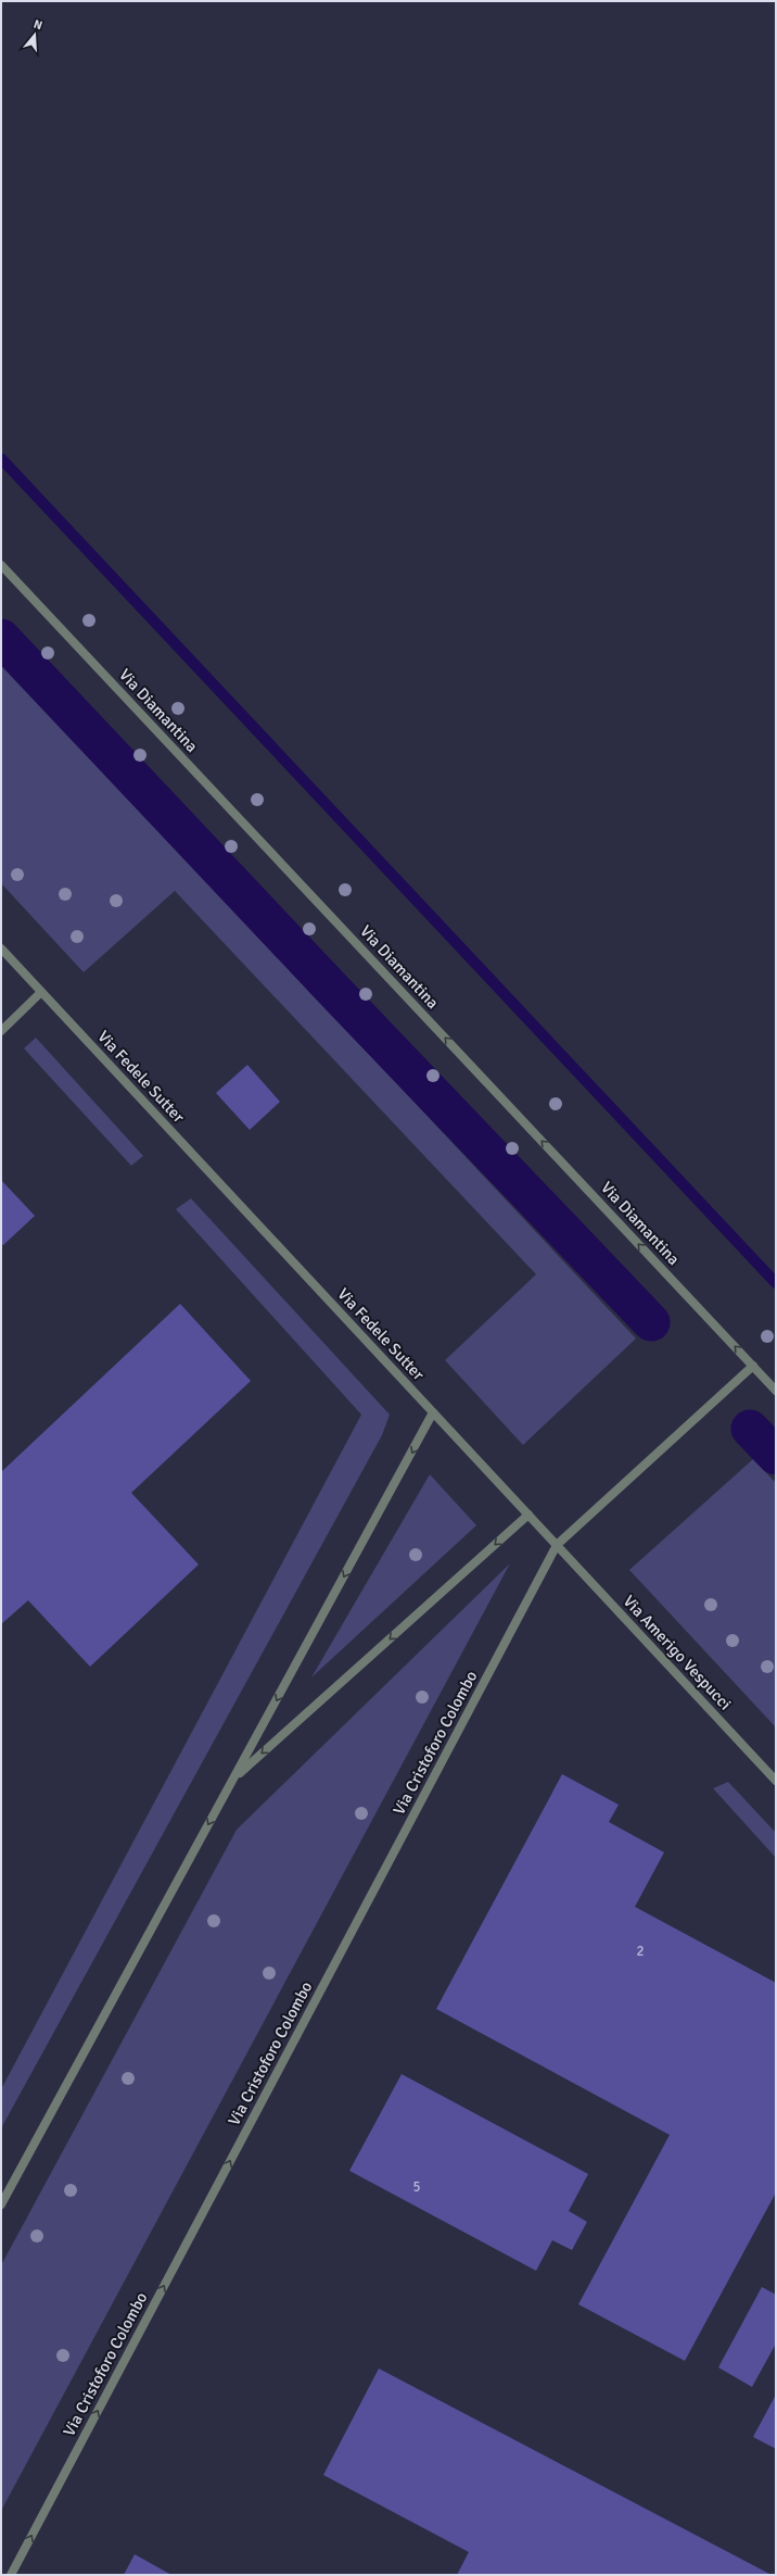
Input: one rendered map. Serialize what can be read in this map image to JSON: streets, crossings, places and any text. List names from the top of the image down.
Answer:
{
  "streets": {
    "street": [
      "Via Diamantina",
      "Via Fedele Sutter",
      "Via Amerigo Vespucci",
      "Via Cristoforo Colombo"
    ]
  },
  "crossings": [
    ["Via Fedele Sutter", "Via Amerigo Vespucci"],
    ["Via Fedele Sutter", "Via Cristoforo Colombo"],
    ["Via Amerigo Vespucci", "Via Cristoforo Colombo"]
  ],
  "one_way": ["Via Diamantina", "Via Cristoforo Colombo"],
  "house_numbers": ["2", "5"],
  "north": "top"
}
